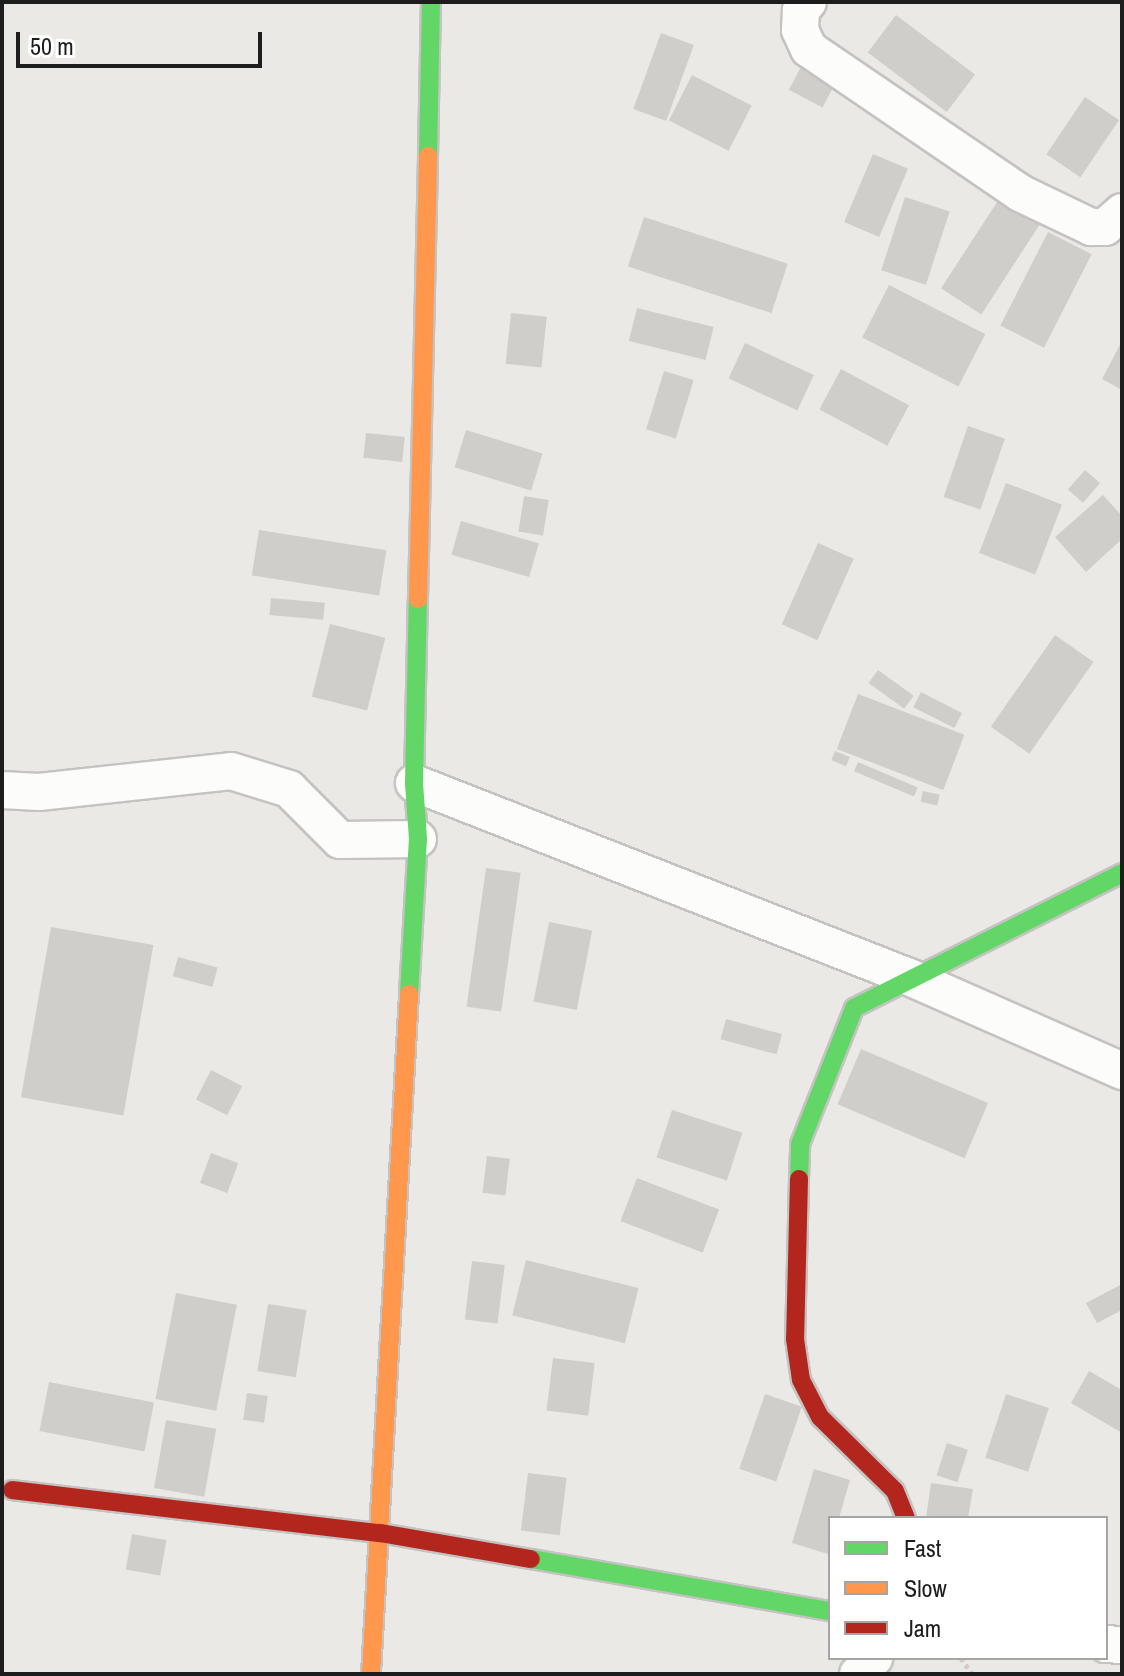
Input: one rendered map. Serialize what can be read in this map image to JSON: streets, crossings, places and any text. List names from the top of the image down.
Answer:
{
  "legend": ["Fast", "Slow", "Jam"],
  "scale_bar": "50 m"
}
